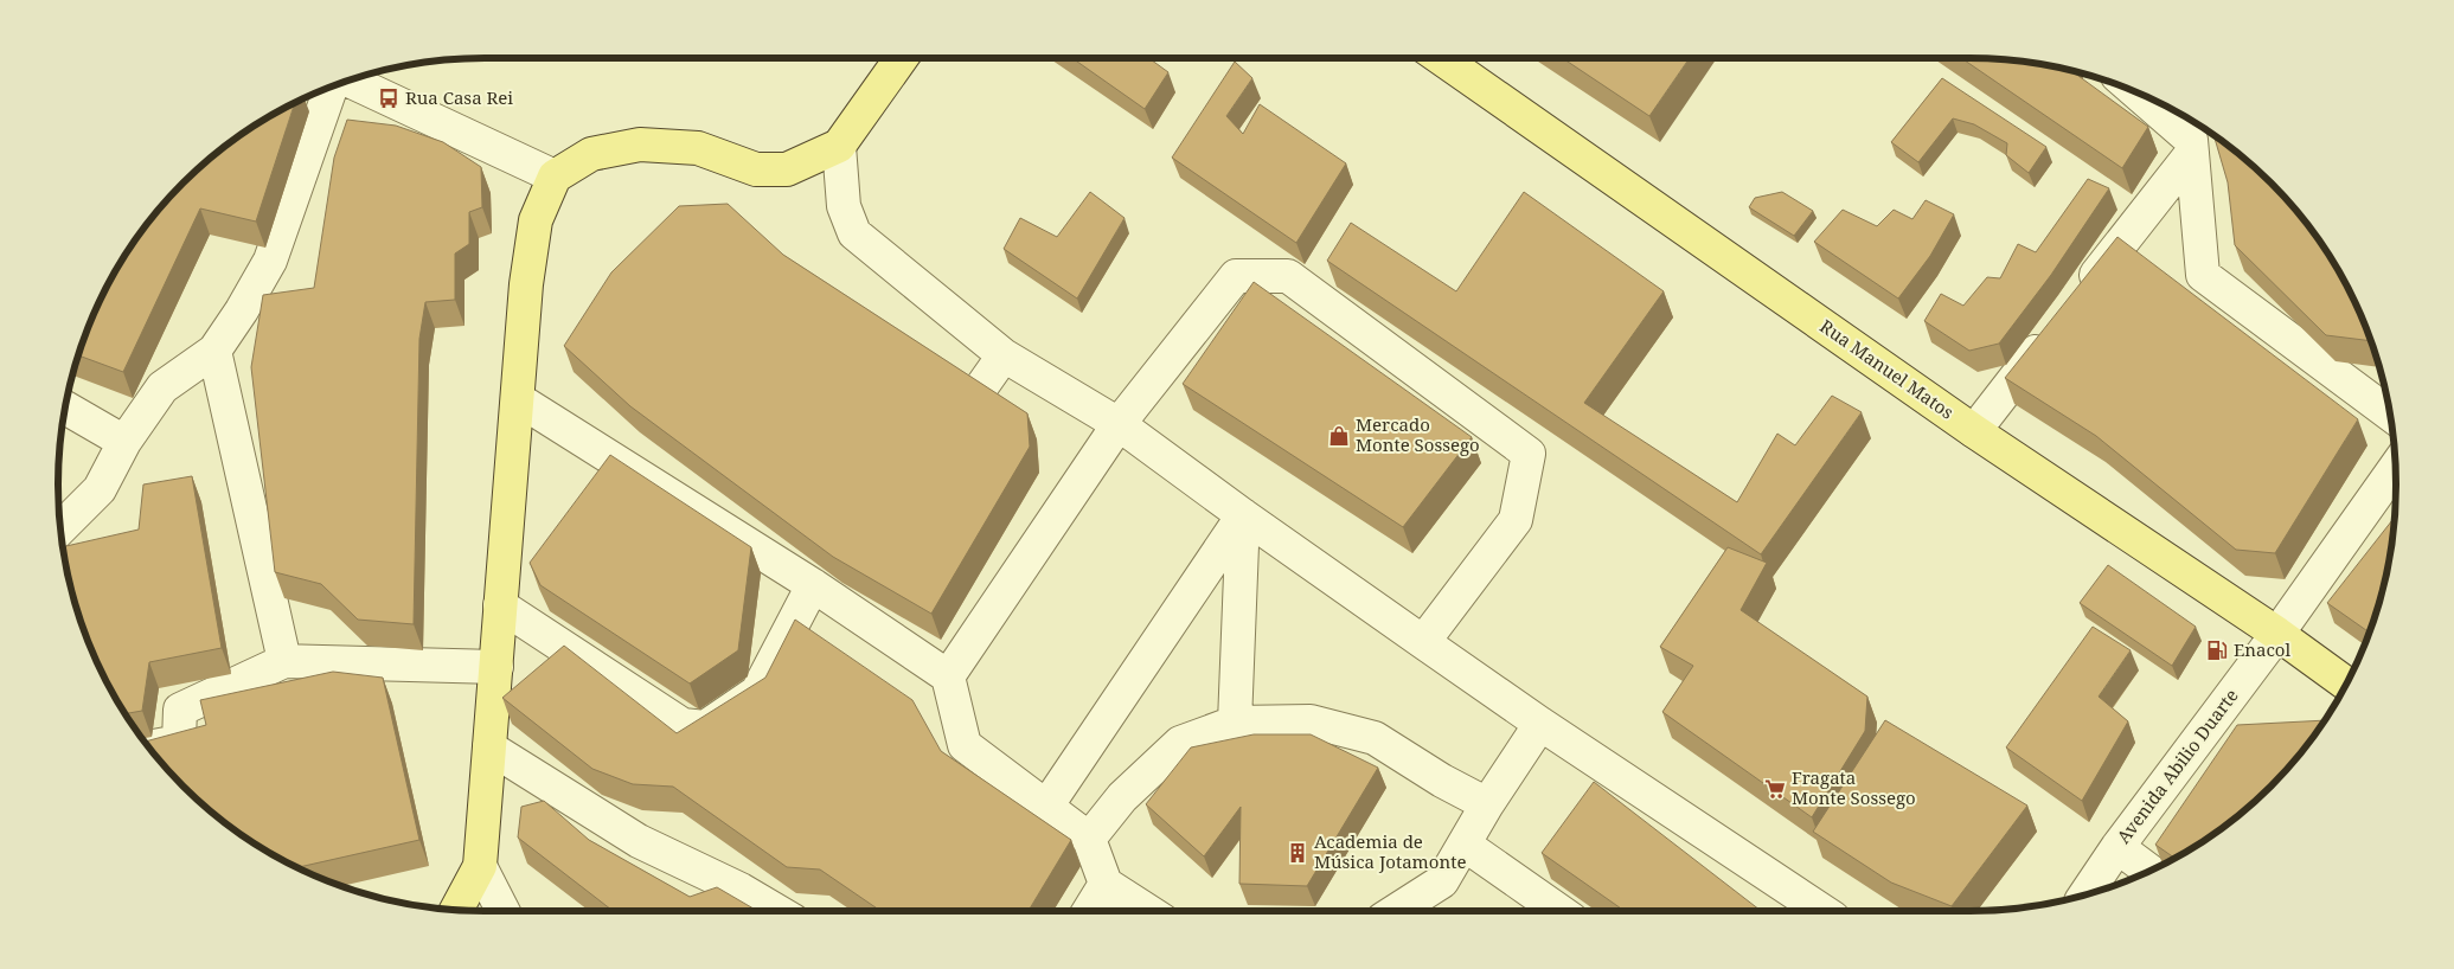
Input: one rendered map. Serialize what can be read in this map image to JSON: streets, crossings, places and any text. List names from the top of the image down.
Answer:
{
  "streets": {
    "main road": ["Rua Manuel Matos"],
    "street": ["Avenida Abilio Duarte"]
  },
  "crossings": [
    ["Rua Manuel Matos", "Avenida Abilio Duarte"]
  ],
  "places": {
    "bus stop": ["Rua Casa Rei"],
    "shop": ["Mercado Monte Sossego"],
    "fuel station": ["Enacol"],
    "supermarket": ["Fragata Monte Sossego"],
    "building": ["Academia de Música Jotamonte"]
  }
}
